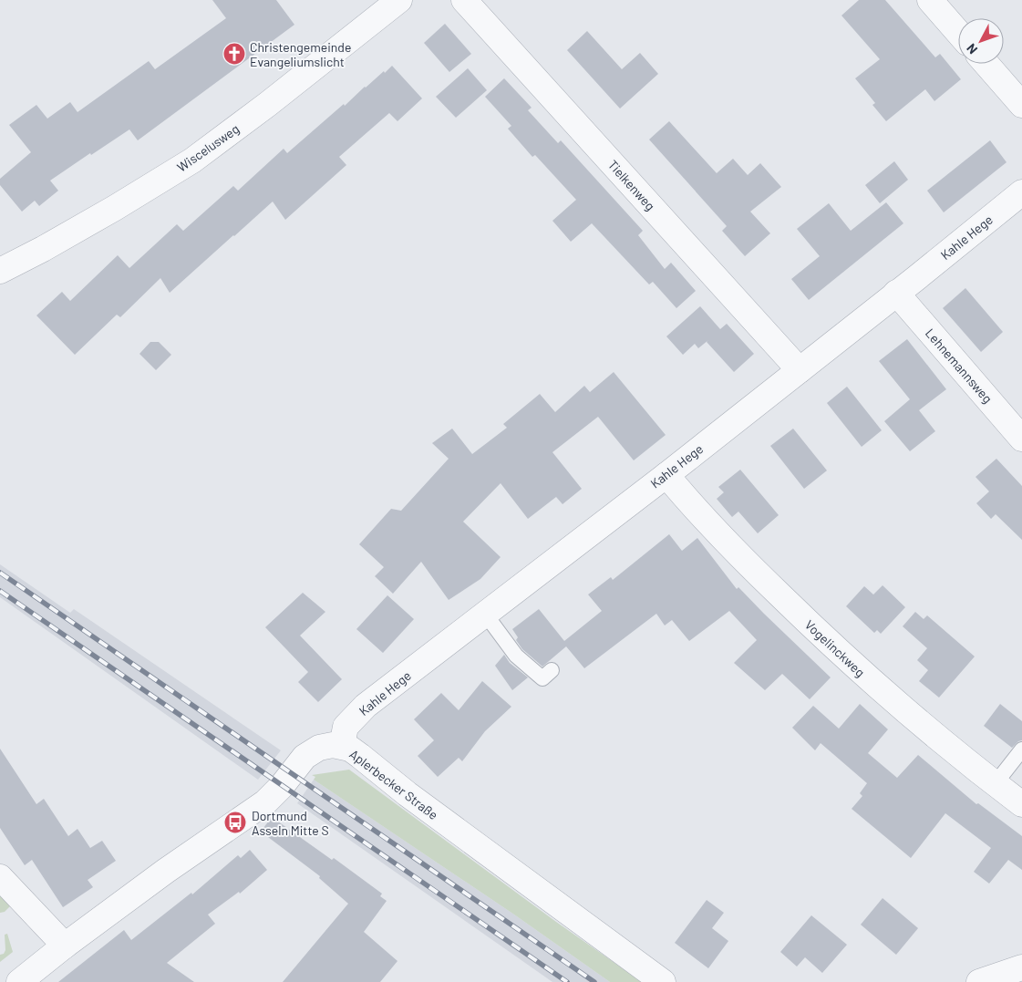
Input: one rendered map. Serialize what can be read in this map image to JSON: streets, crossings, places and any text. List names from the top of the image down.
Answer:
{
  "streets": {
    "street": [
      "Wiscelusweg",
      "Tielkenweg",
      "Kahle Hege",
      "Lehnemannsweg",
      "Vogelinckweg",
      "Aplerbecker Straße"
    ]
  },
  "crossings": [
    ["Tielkenweg", "Kahle Hege"],
    ["Kahle Hege", "Lehnemannsweg"],
    ["Kahle Hege", "Vogelinckweg"],
    ["Kahle Hege", "Aplerbecker Straße"]
  ],
  "places": {
    "church": ["Christengemeinde Evangeliumslicht"],
    "bus stop": ["Dortmund Asseln Mitte S"]
  },
  "north": "bottom left"
}
